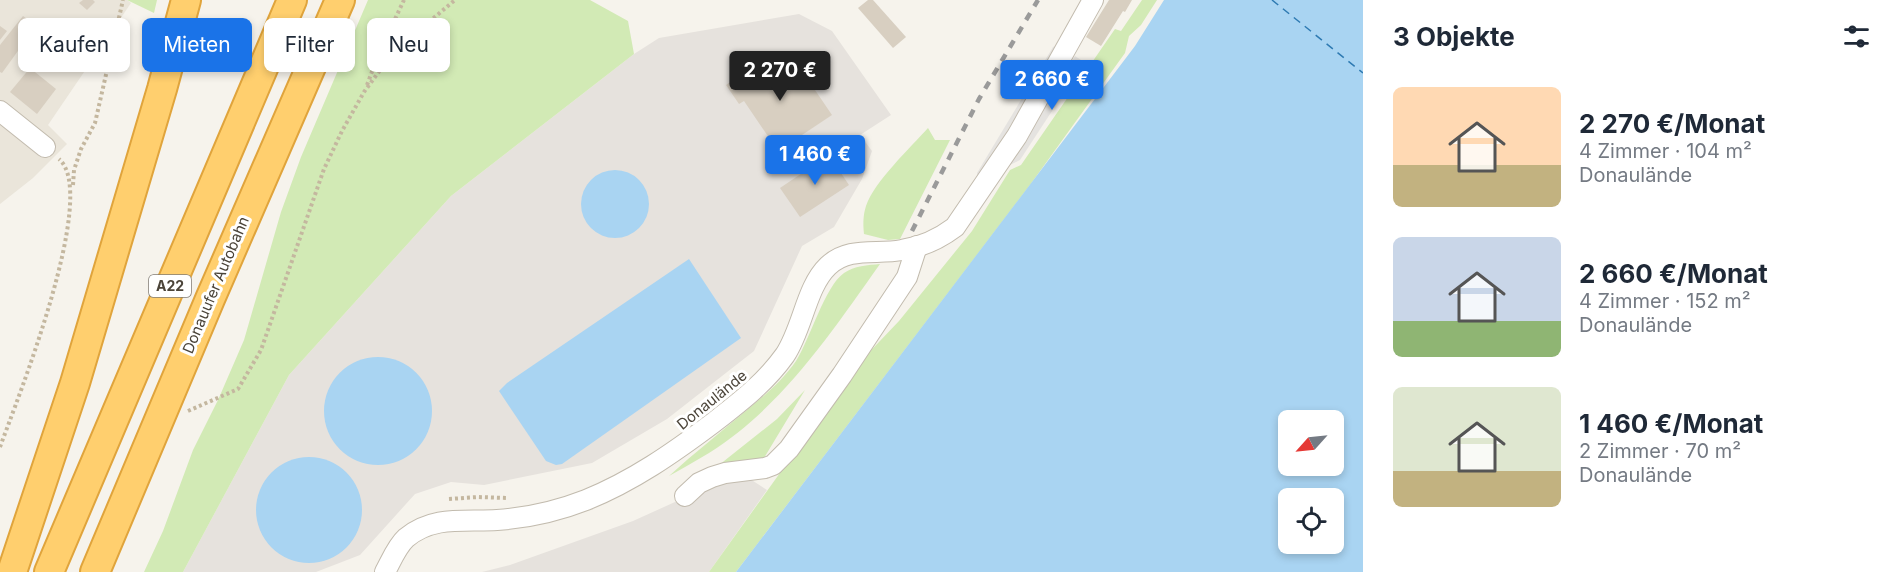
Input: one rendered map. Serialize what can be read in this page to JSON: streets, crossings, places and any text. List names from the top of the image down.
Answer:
{
  "streets": {
    "highway": ["Donauufer Autobahn", "A22"],
    "street": ["Donaulände"]
  },
  "north": "bottom left",
  "page": {
    "heading": "3 Objekte",
    "chip": [
      "Kaufen",
      "Mieten",
      "Filter",
      "Neu"
    ],
    "price": ["2 270 €", "2 660 €", "1 460 €"],
    "list": [
      {
        "name": "2 270 €/Monat",
        "note": "4 Zimmer · 104 m² · Donaulände"
      },
      {
        "name": "2 660 €/Monat",
        "note": "4 Zimmer · 152 m² · Donaulände"
      },
      {
        "name": "1 460 €/Monat",
        "note": "2 Zimmer · 70 m² · Donaulände"
      }
    ]
  }
}
